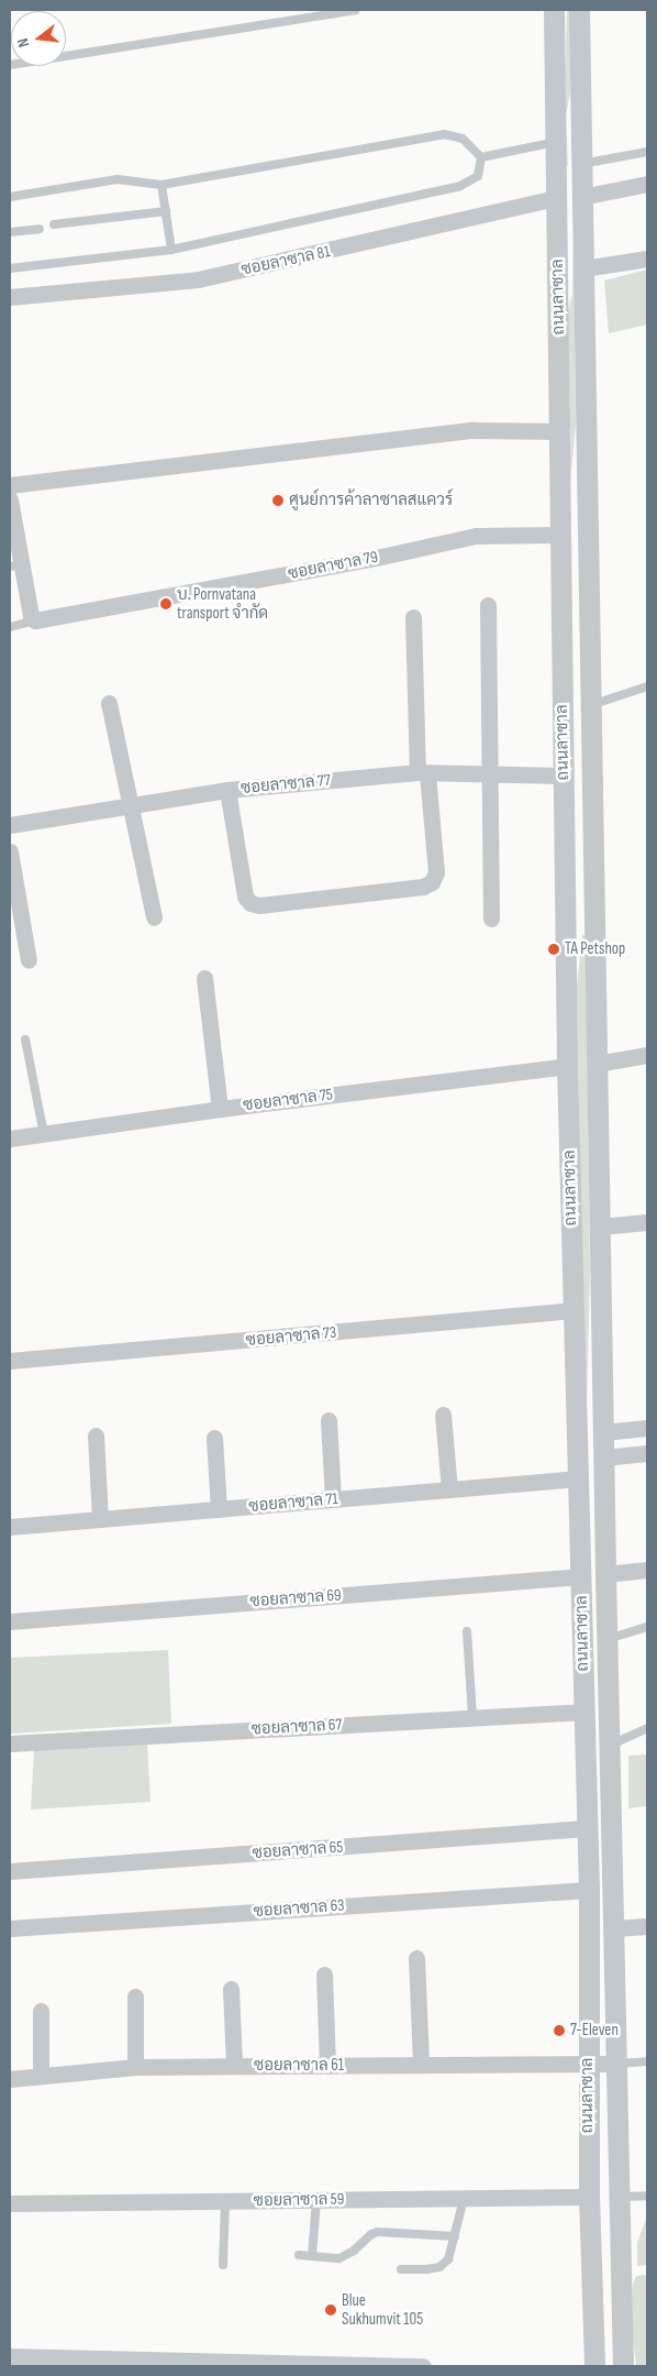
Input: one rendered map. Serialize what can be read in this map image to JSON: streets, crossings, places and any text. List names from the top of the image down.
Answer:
{
  "streets": {
    "street": [
      "ซอยลาซาล 81",
      "ถนนลาซาล",
      "ซอยลาซาล 79",
      "ซอยลาซาล 77",
      "ซอยลาซาล 75",
      "ซอยลาซาล 73",
      "ซอยลาซาล 71",
      "ซอยลาซาล 69",
      "ซอยลาซาล 67",
      "ซอยลาซาล 65",
      "ซอยลาซาล 63",
      "ซอยลาซาล 61",
      "ซอยลาซาล 59"
    ]
  },
  "crossings": [
    ["ซอยลาซาล 81", "ถนนลาซาล"],
    ["ถนนลาซาล", "ซอยลาซาล 79"],
    ["ถนนลาซาล", "ซอยลาซาล 77"],
    ["ถนนลาซาล", "ซอยลาซาล 75"],
    ["ถนนลาซาล", "ซอยลาซาล 73"],
    ["ถนนลาซาล", "ซอยลาซาล 71"],
    ["ถนนลาซาล", "ซอยลาซาล 69"],
    ["ถนนลาซาล", "ซอยลาซาล 67"],
    ["ถนนลาซาล", "ซอยลาซาล 65"],
    ["ถนนลาซาล", "ซอยลาซาล 63"],
    ["ถนนลาซาล", "ซอยลาซาล 61"],
    ["ถนนลาซาล", "ซอยลาซาล 59"]
  ],
  "places": [
    "ศูนย์การค้าลาซาลสแควร์",
    "บ. Pornvatana transport จำกัด",
    "TA Petshop",
    "7-Eleven",
    "Blue Sukhumvit 105"
  ],
  "north": "left"
}
